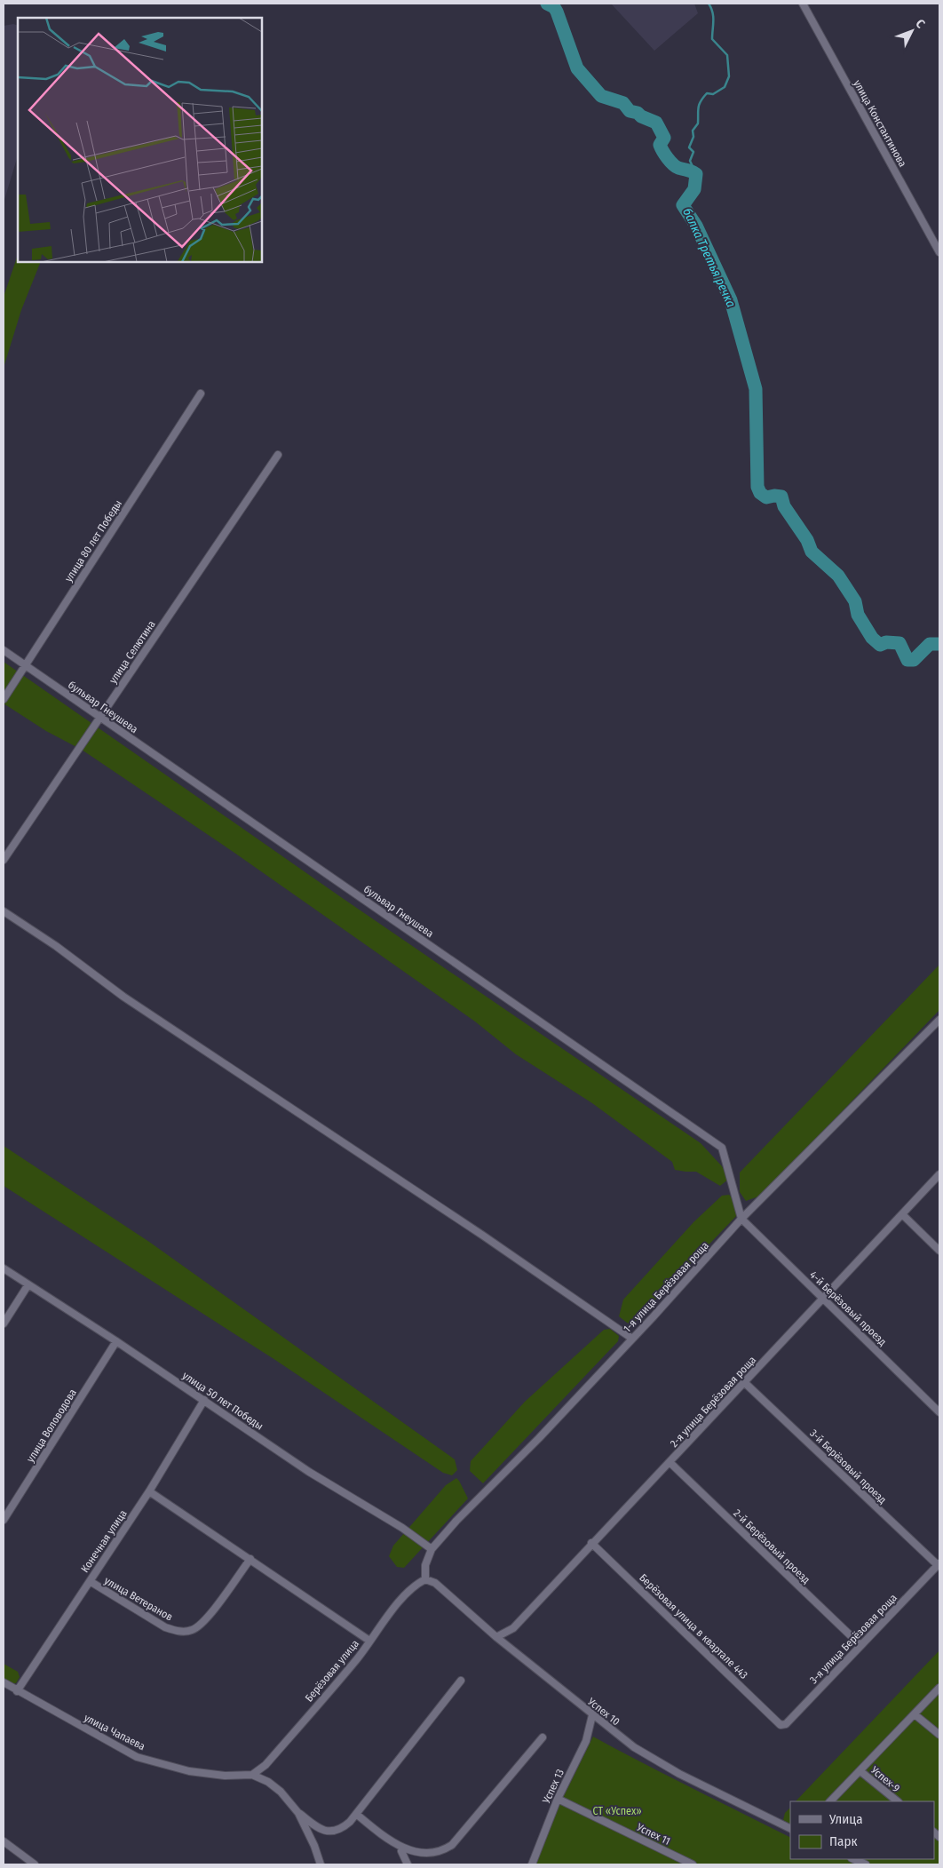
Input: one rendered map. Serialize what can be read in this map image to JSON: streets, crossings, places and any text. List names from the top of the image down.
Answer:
{
  "streets": {
    "street": [
      "улица Константинова",
      "улица 80 лет Победы",
      "улица Селютина",
      "бульвар Гнеушева",
      "1-я улица Берёзовая роща",
      "4-й Берёзовый проезд",
      "улица 50 лет Победы",
      "2-я улица Берёзовая роща",
      "улица Воловодова",
      "3-й Берёзовый проезд",
      "Конечная улица",
      "2-й Берёзовый проезд",
      "улица Ветеранов",
      "Берёзовая улица в квартале 443",
      "3-я улица Берёзовая роща",
      "Берёзовая улица",
      "Успех 10",
      "улица Чапаева",
      "Успех-9",
      "Успех 13",
      "Успех 11"
    ]
  },
  "crossings": [
    ["улица 80 лет Победы", "бульвар Гнеушева"],
    ["улица Селютина", "бульвар Гнеушева"],
    ["бульвар Гнеушева", "1-я улица Берёзовая роща"],
    ["бульвар Гнеушева", "4-й Берёзовый проезд"],
    ["1-я улица Берёзовая роща", "4-й Берёзовый проезд"],
    ["1-я улица Берёзовая роща", "улица 50 лет Победы"],
    ["1-я улица Берёзовая роща", "Берёзовая улица"],
    ["1-я улица Берёзовая роща", "Успех 10"],
    ["4-й Берёзовый проезд", "2-я улица Берёзовая роща"],
    ["улица 50 лет Победы", "улица Воловодова"],
    ["улица 50 лет Победы", "Конечная улица"],
    ["2-я улица Берёзовая роща", "3-й Берёзовый проезд"],
    ["2-я улица Берёзовая роща", "2-й Берёзовый проезд"],
    ["2-я улица Берёзовая роща", "Берёзовая улица в квартале 443"],
    ["2-я улица Берёзовая роща", "Успех 10"],
    ["3-й Берёзовый проезд", "3-я улица Берёзовая роща"],
    ["Конечная улица", "улица Ветеранов"],
    ["Конечная улица", "улица Чапаева"],
    ["2-й Берёзовый проезд", "3-я улица Берёзовая роща"],
    ["Берёзовая улица в квартале 443", "3-я улица Берёзовая роща"],
    ["Берёзовая улица", "Успех 10"],
    ["Берёзовая улица", "улица Чапаева"],
    ["Успех 10", "Успех 13"],
    ["Успех 13", "Успех 11"]
  ],
  "water": ["балка Третья речка"],
  "parks": ["СТ «Успех»"],
  "legend": ["Улица", "Парк"],
  "north": "top right"
}
